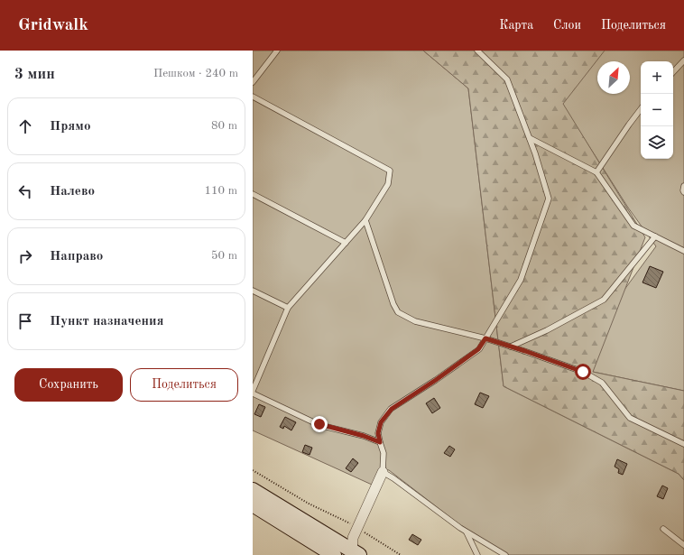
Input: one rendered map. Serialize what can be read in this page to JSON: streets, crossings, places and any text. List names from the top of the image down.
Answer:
{
  "north": "top right",
  "page": {
    "header": "Gridwalk",
    "nav": ["Карта", "Слои", "Поделиться"],
    "heading": ["3 мин", "Пешком · 240 m"],
    "map_buttons": ["+", "−"],
    "list": [
      ["Прямо", "80 m"],
      ["Налево", "110 m"],
      ["Направо", "50 m"],
      "Пункт назначения"
    ],
    "buttons": ["Сохранить", "Поделиться"]
  }
}
